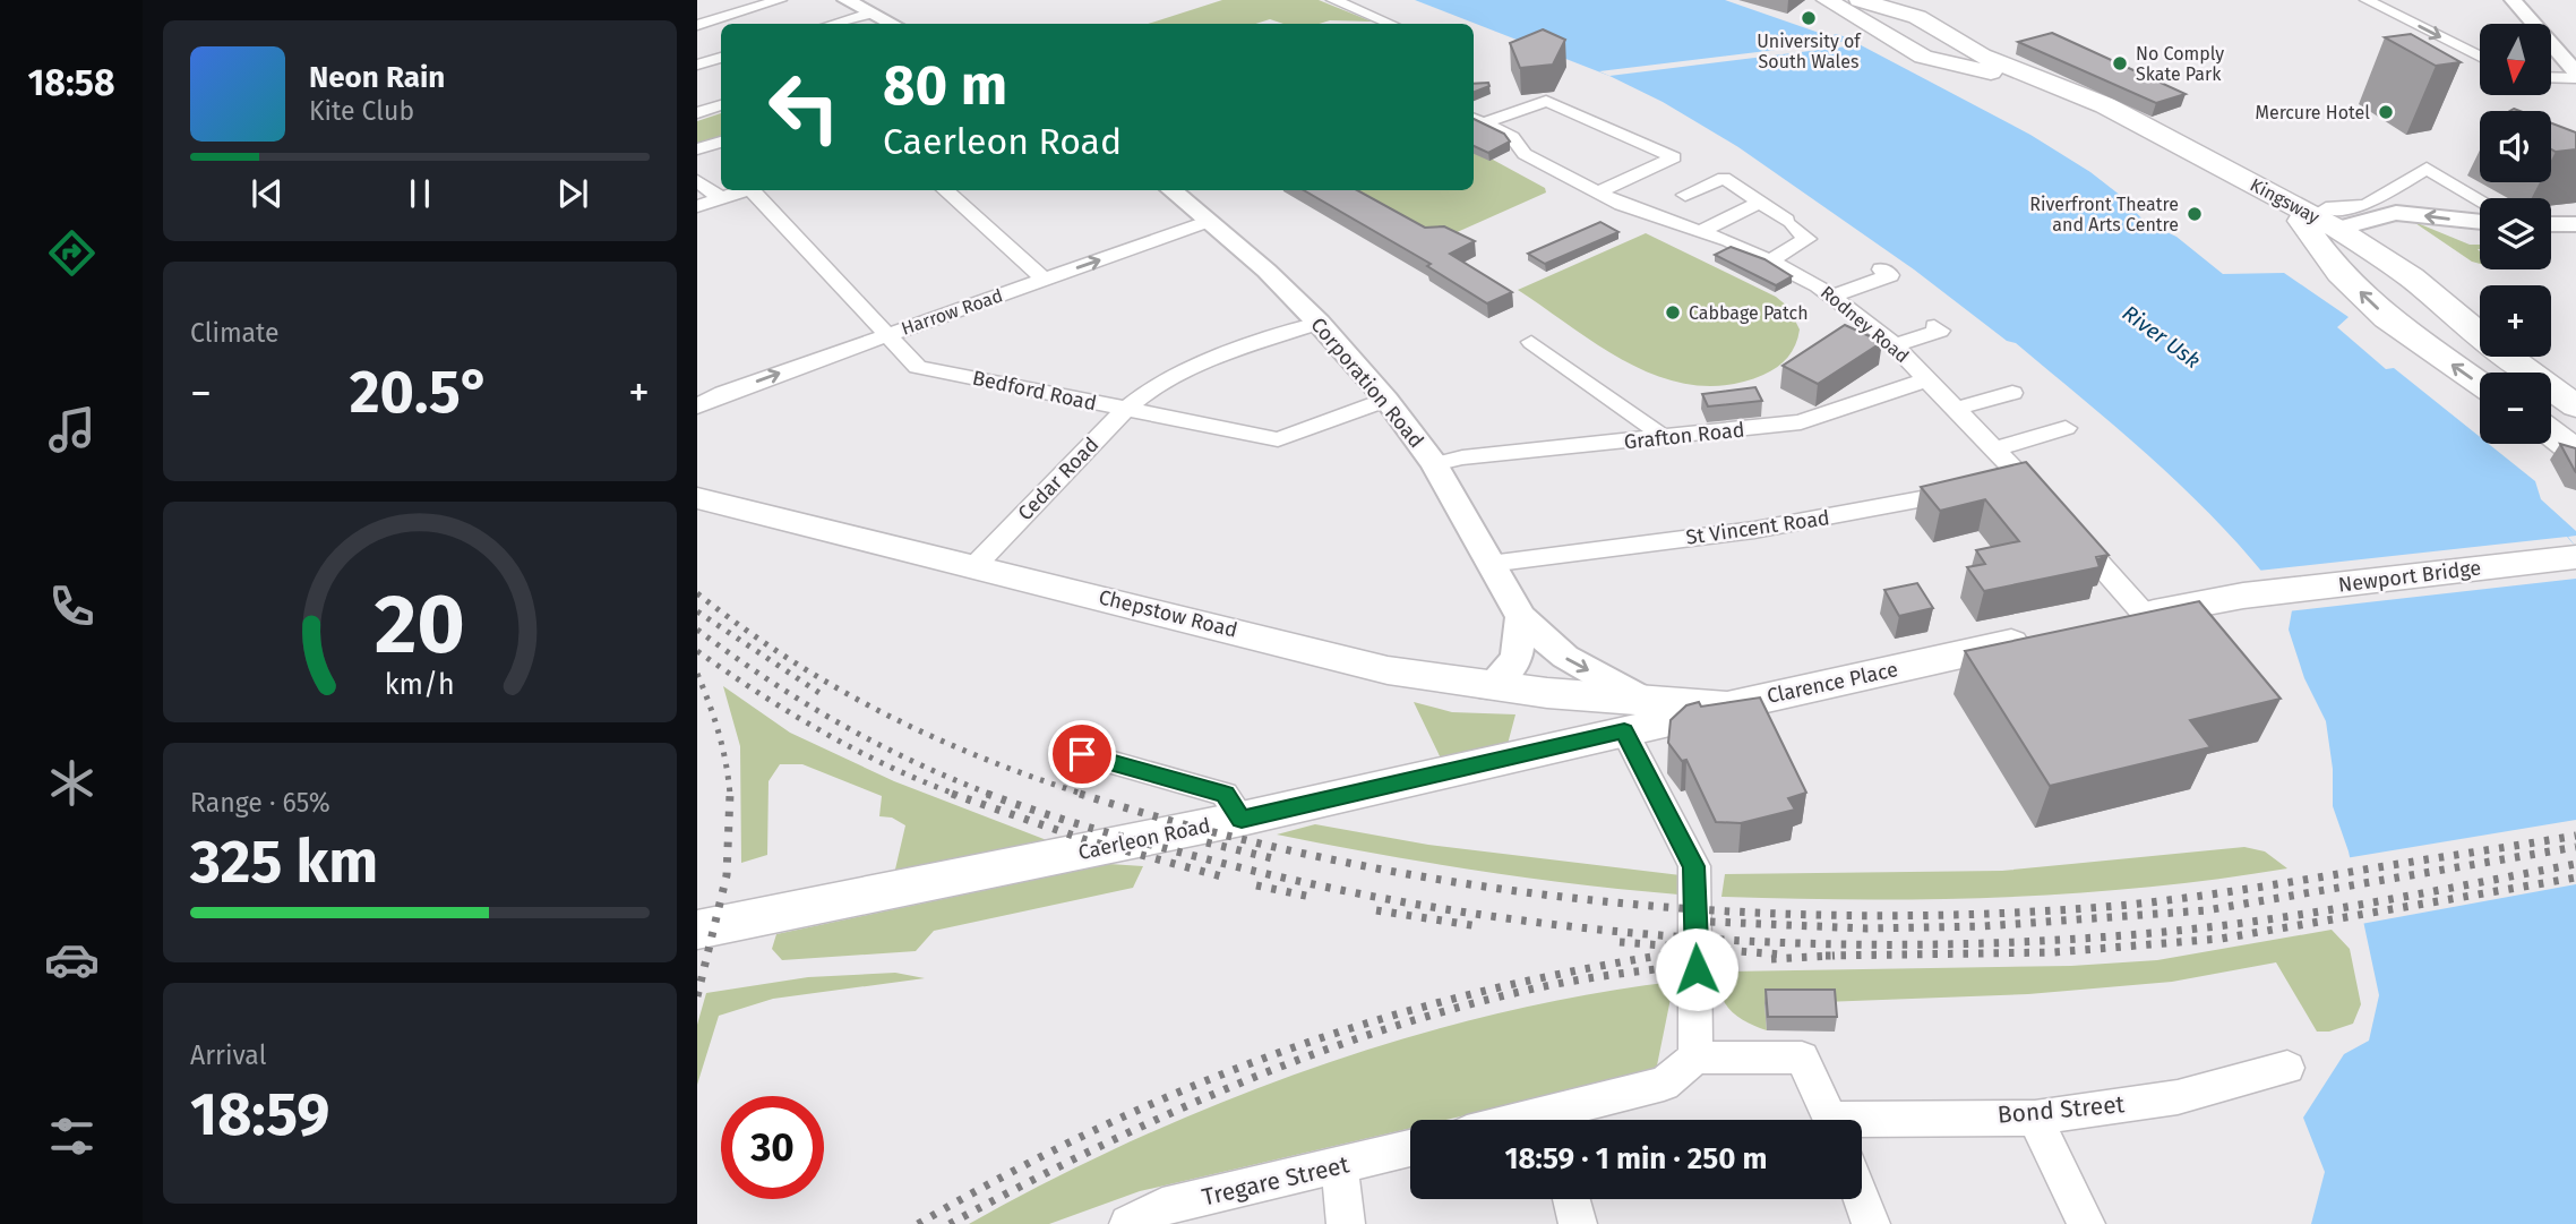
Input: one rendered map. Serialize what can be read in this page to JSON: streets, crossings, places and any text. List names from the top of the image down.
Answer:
{
  "streets": {
    "main road": [
      "Kingsway",
      "Newport Bridge",
      "Chepstow Road",
      "Clarence Place",
      "Caerleon Road"
    ],
    "street": [
      "Harrow Road",
      "Rodney Road",
      "Corporation Road",
      "Bedford Road",
      "Grafton Road",
      "Cedar Road",
      "St Vincent Road",
      "Bond Street",
      "Tregare Street"
    ]
  },
  "crossings": [
    ["Harrow Road", "Corporation Road"],
    ["Harrow Road", "Bedford Road"],
    ["Rodney Road", "Grafton Road"],
    ["Rodney Road", "St Vincent Road"],
    ["Corporation Road", "Bedford Road"],
    ["Corporation Road", "Grafton Road"],
    ["Corporation Road", "Cedar Road"],
    ["Corporation Road", "St Vincent Road"],
    ["Bedford Road", "Cedar Road"],
    ["Cedar Road", "Chepstow Road"],
    ["Chepstow Road", "Caerleon Road"],
    ["Clarence Place", "Caerleon Road"]
  ],
  "one_way": ["Harrow Road"],
  "water": ["River Usk"],
  "places": [
    "University of South Wales",
    "No Comply Skate Park",
    "Mercure Hotel",
    "Riverfront Theatre and Arts Centre",
    "Cabbage Patch"
  ],
  "north": "bottom",
  "page": {
    "tabs": "18:58",
    "map_buttons": ["+", "−"],
    "turn": ["80 m", "Caerleon Road"],
    "song": ["Neon Rain", "Kite Club"],
    "tile": [
      "Climate",
      ["Range · 65%", "325 km"],
      ["Arrival", "18:59"]
    ],
    "heat": ["−", "20.5°", "+"],
    "limit": "30",
    "trip": "18:59 · 1 min · 250 m",
    "gauge": ["20", "km/h"]
  }
}
